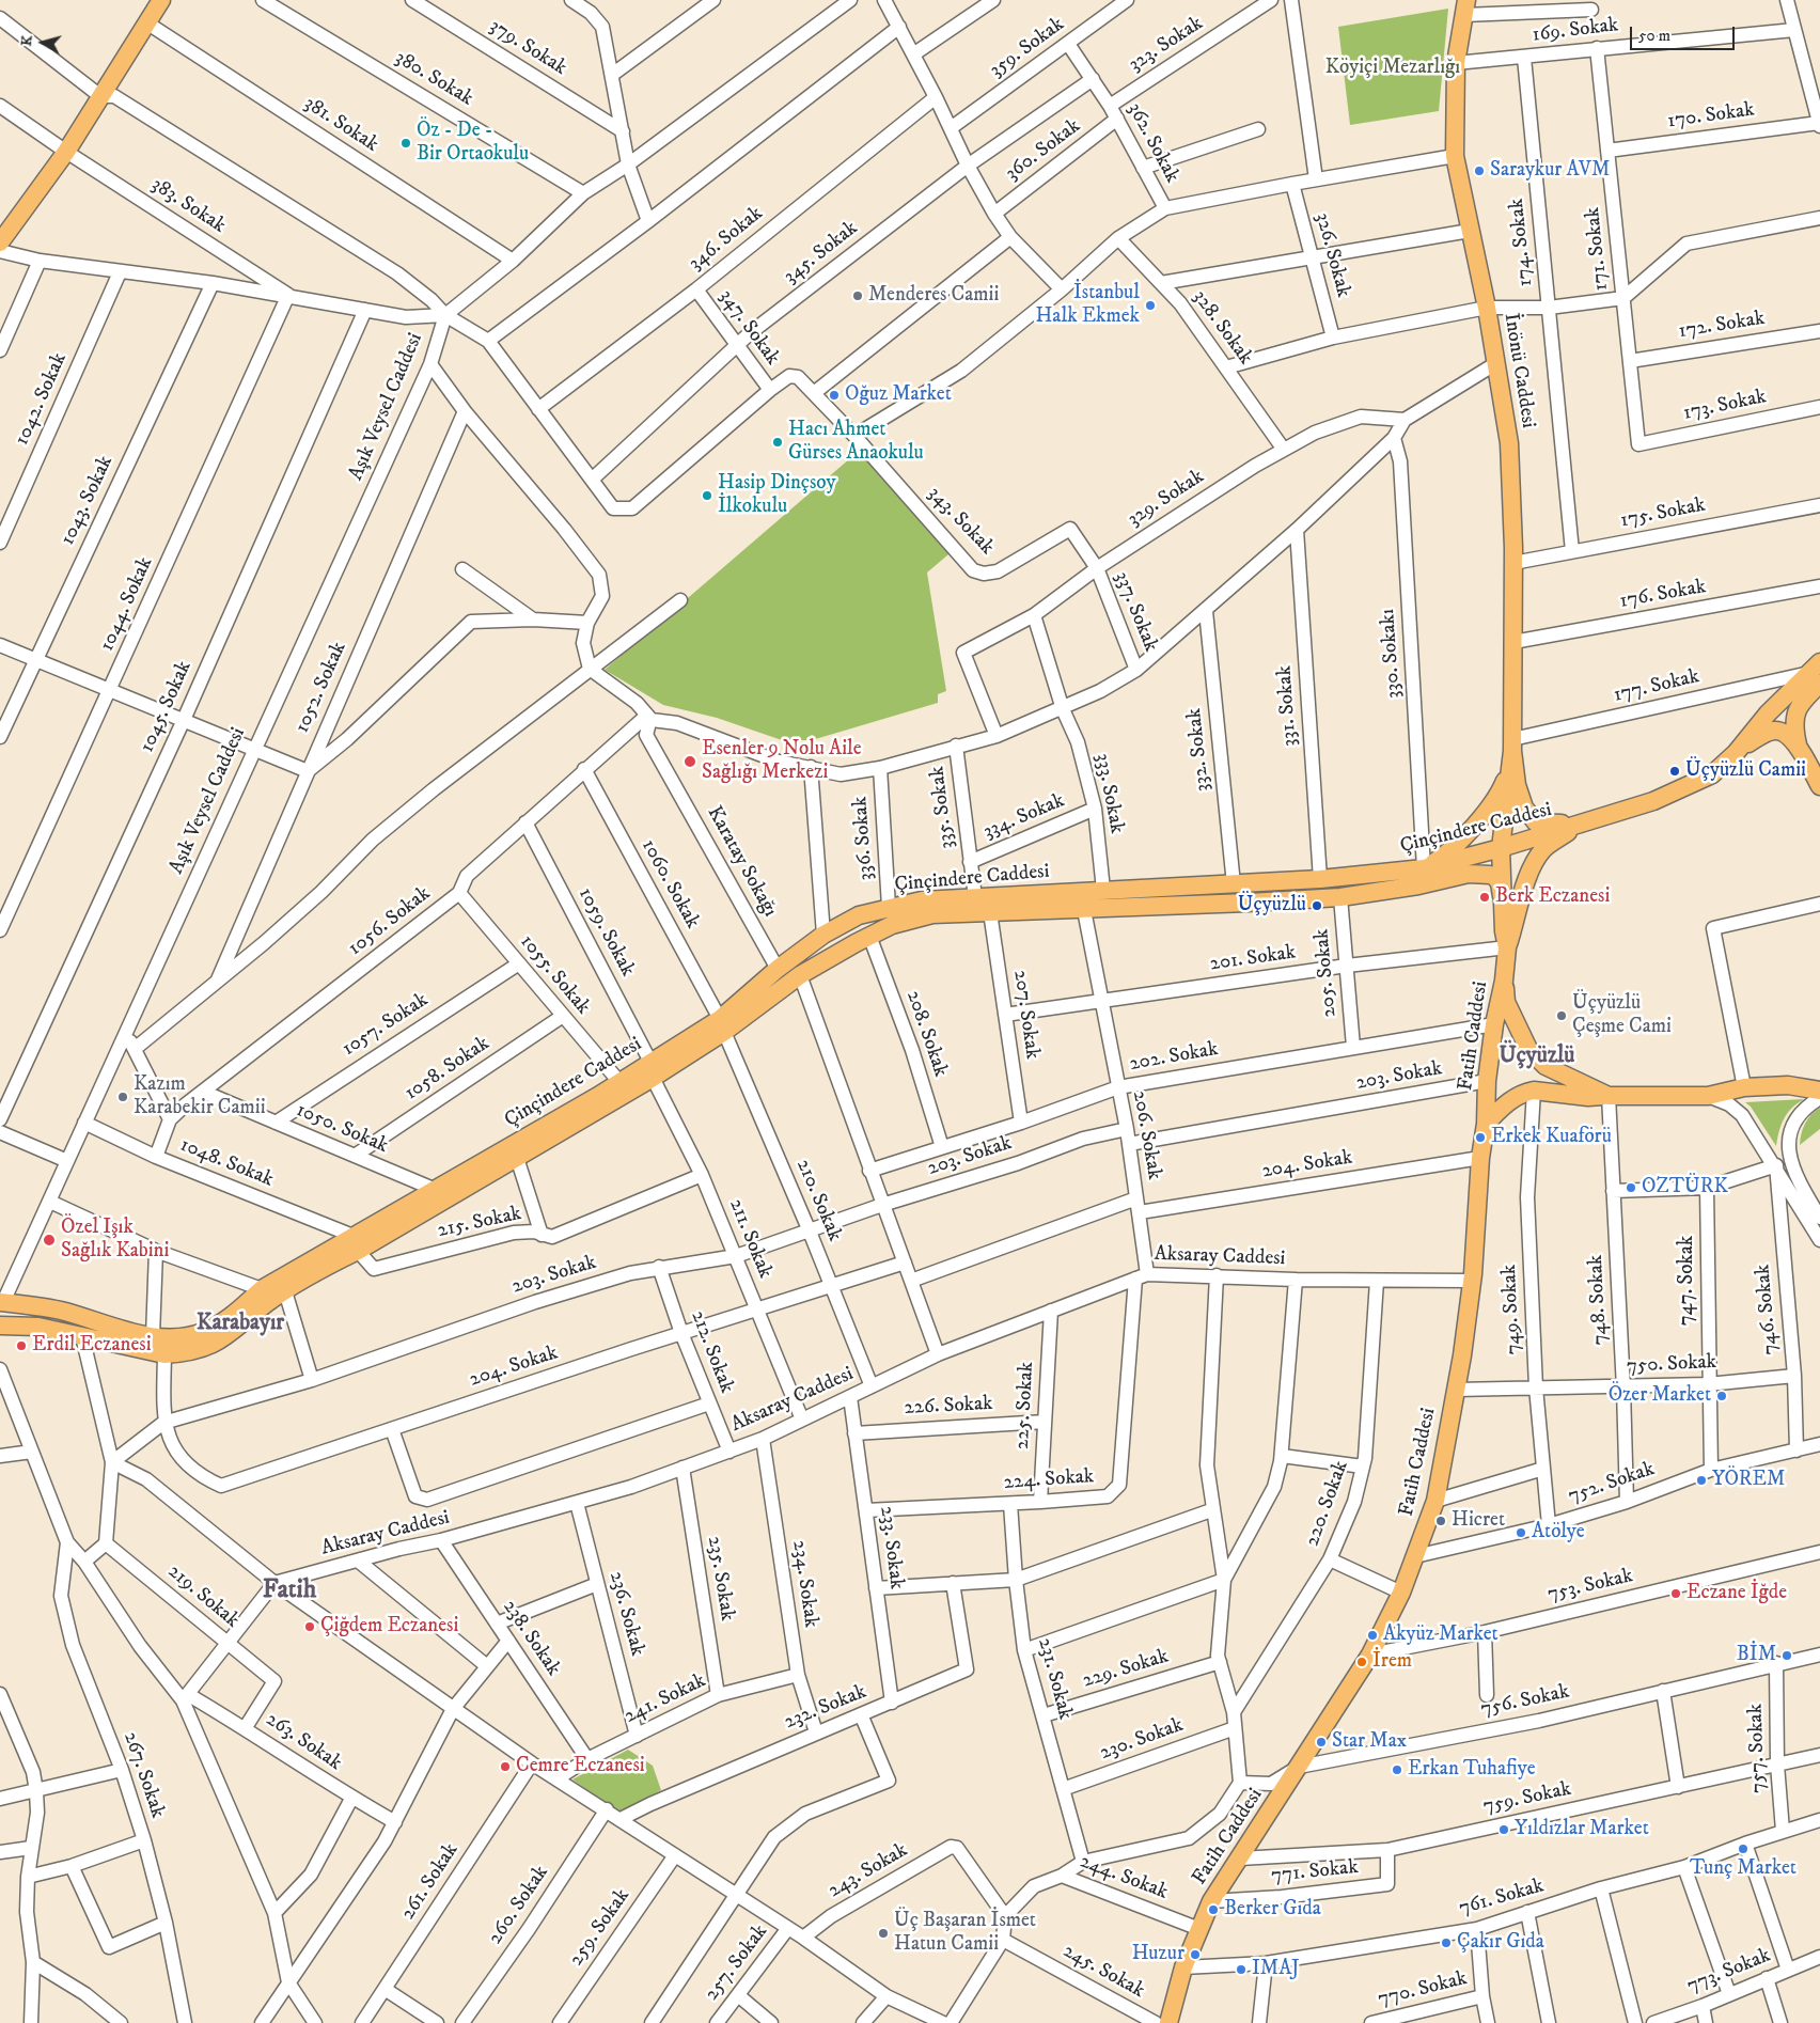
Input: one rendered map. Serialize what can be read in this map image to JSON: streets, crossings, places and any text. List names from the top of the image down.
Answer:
{
  "streets": {
    "main road": ["İnönü Caddesi", "Çinçindere Caddesi", "Fatih Caddesi"],
    "street": [
      "169. Sokak",
      "323. Sokak",
      "379. Sokak",
      "359. Sokak",
      "380. Sokak",
      "170. Sokak",
      "381. Sokak",
      "362. Sokak",
      "360. Sokak",
      "383. Sokak",
      "346. Sokak",
      "174. Sokak",
      "171. Sokak",
      "345. Sokak",
      "326. Sokak",
      "172. Sokak",
      "347. Sokak",
      "328. Sokak",
      "1042. Sokak",
      "173. Sokak",
      "Aşık Veysel Caddesi",
      "329. Sokak",
      "1043. Sokak",
      "175. Sokak",
      "343. Sokak",
      "176. Sokak",
      "1044. Sokak",
      "337. Sokak",
      "330. Sokakı",
      "177. Sokak",
      "1052. Sokak",
      "331. Sokak",
      "1045. Sokak",
      "332. Sokak",
      "333. Sokak",
      "335. Sokak",
      "334. Sokak",
      "336. Sokak",
      "Karatay Sokağı",
      "1060. Sokak",
      "1056. Sokak",
      "1059. Sokak",
      "201. Sokak",
      "205. Sokak",
      "1055. Sokak",
      "207. Sokak",
      "1057. Sokak",
      "208. Sokak",
      "202. Sokak",
      "1058. Sokak",
      "203. Sokak",
      "1050. Sokak",
      "206. Sokak",
      "1048. Sokak",
      "204. Sokak",
      "210. Sokak",
      "215. Sokak",
      "211. Sokak",
      "Aksaray Caddesi",
      "747. Sokak",
      "748. Sokak",
      "749. Sokak",
      "746. Sokak",
      "212. Sokak",
      "750. Sokak",
      "225. Sokak",
      "226. Sokak",
      "224. Sokak",
      "752. Sokak",
      "220. Sokak",
      "233. Sokak",
      "235. Sokak",
      "234. Sokak",
      "753. Sokak",
      "219. Sokak",
      "236. Sokak",
      "238. Sokak",
      "229. Sokak",
      "231. Sokak",
      "241. Sokak",
      "756. Sokak",
      "232. Sokak",
      "230. Sokak",
      "263. Sokak",
      "757. Sokak",
      "267. Sokak",
      "759. Sokak",
      "243. Sokak",
      "771. Sokak",
      "244. Sokak",
      "261. Sokak",
      "761. Sokak",
      "260. Sokak",
      "259. Sokak",
      "257. Sokak",
      "245. Sokak",
      "773. Sokak",
      "770. Sokak"
    ]
  },
  "crossings": [
    ["169. Sokak", "174. Sokak"],
    ["169. Sokak", "171. Sokak"],
    ["169. Sokak", "İnönü Caddesi"],
    ["323. Sokak", "362. Sokak"],
    ["359. Sokak", "362. Sokak"],
    ["170. Sokak", "171. Sokak"],
    ["362. Sokak", "360. Sokak"],
    ["362. Sokak", "345. Sokak"],
    ["383. Sokak", "1044. Sokak"],
    ["346. Sokak", "347. Sokak"],
    ["174. Sokak", "175. Sokak"],
    ["171. Sokak", "172. Sokak"],
    ["171. Sokak", "173. Sokak"],
    ["345. Sokak", "347. Sokak"],
    ["347. Sokak", "343. Sokak"],
    ["328. Sokak", "329. Sokak"],
    ["İnönü Caddesi", "175. Sokak"],
    ["İnönü Caddesi", "176. Sokak"],
    ["İnönü Caddesi", "177. Sokak"],
    ["İnönü Caddesi", "Fatih Caddesi"],
    ["Aşık Veysel Caddesi", "Çinçindere Caddesi"],
    ["Aşık Veysel Caddesi", "1048. Sokak"],
    ["329. Sokak", "337. Sokak"],
    ["329. Sokak", "333. Sokak"],
    ["343. Sokak", "337. Sokak"],
    ["330. Sokakı", "Çinçindere Caddesi"],
    ["177. Sokak", "Çinçindere Caddesi"],
    ["177. Sokak", "Fatih Caddesi"],
    ["331. Sokak", "Çinçindere Caddesi"],
    ["332. Sokak", "Çinçindere Caddesi"],
    ["333. Sokak", "334. Sokak"],
    ["333. Sokak", "Çinçindere Caddesi"],
    ["335. Sokak", "334. Sokak"],
    ["335. Sokak", "Çinçindere Caddesi"],
    ["Çinçindere Caddesi", "336. Sokak"],
    ["Çinçindere Caddesi", "Karatay Sokağı"],
    ["Çinçindere Caddesi", "1060. Sokak"],
    ["Çinçindere Caddesi", "1059. Sokak"],
    ["Çinçindere Caddesi", "205. Sokak"],
    ["Çinçindere Caddesi", "1055. Sokak"],
    ["Çinçindere Caddesi", "207. Sokak"],
    ["Çinçindere Caddesi", "208. Sokak"],
    ["Çinçindere Caddesi", "Fatih Caddesi"],
    ["Çinçindere Caddesi", "1050. Sokak"],
    ["Çinçindere Caddesi", "206. Sokak"],
    ["Çinçindere Caddesi", "1048. Sokak"],
    ["Çinçindere Caddesi", "210. Sokak"],
    ["Çinçindere Caddesi", "215. Sokak"],
    ["Çinçindere Caddesi", "211. Sokak"],
    ["Karatay Sokağı", "1056. Sokak"],
    ["1060. Sokak", "1056. Sokak"],
    ["1060. Sokak", "210. Sokak"],
    ["1056. Sokak", "1059. Sokak"],
    ["1056. Sokak", "1055. Sokak"],
    ["1056. Sokak", "1050. Sokak"],
    ["1056. Sokak", "1048. Sokak"],
    ["1059. Sokak", "211. Sokak"],
    ["201. Sokak", "205. Sokak"],
    ["201. Sokak", "207. Sokak"],
    ["201. Sokak", "Fatih Caddesi"],
    ["201. Sokak", "206. Sokak"],
    ["205. Sokak", "202. Sokak"],
    ["1055. Sokak", "1057. Sokak"],
    ["1055. Sokak", "1058. Sokak"],
    ["207. Sokak", "202. Sokak"],
    ["1057. Sokak", "1050. Sokak"],
    ["208. Sokak", "202. Sokak"],
    ["Fatih Caddesi", "202. Sokak"],
    ["Fatih Caddesi", "203. Sokak"],
    ["Fatih Caddesi", "204. Sokak"],
    ["Fatih Caddesi", "Aksaray Caddesi"],
    ["Fatih Caddesi", "750. Sokak"],
    ["Fatih Caddesi", "752. Sokak"],
    ["Fatih Caddesi", "753. Sokak"],
    ["Fatih Caddesi", "756. Sokak"],
    ["Fatih Caddesi", "759. Sokak"],
    ["Fatih Caddesi", "771. Sokak"],
    ["Fatih Caddesi", "244. Sokak"],
    ["Fatih Caddesi", "761. Sokak"],
    ["202. Sokak", "206. Sokak"],
    ["1058. Sokak", "1050. Sokak"],
    ["203. Sokak", "206. Sokak"],
    ["203. Sokak", "204. Sokak"],
    ["203. Sokak", "210. Sokak"],
    ["203. Sokak", "211. Sokak"],
    ["203. Sokak", "212. Sokak"],
    ["206. Sokak", "204. Sokak"],
    ["206. Sokak", "Aksaray Caddesi"],
    ["206. Sokak", "224. Sokak"],
    ["1048. Sokak", "215. Sokak"],
    ["204. Sokak", "210. Sokak"],
    ["204. Sokak", "211. Sokak"],
    ["204. Sokak", "212. Sokak"],
    ["210. Sokak", "Aksaray Caddesi"],
    ["215. Sokak", "211. Sokak"],
    ["211. Sokak", "Aksaray Caddesi"],
    ["Aksaray Caddesi", "212. Sokak"],
    ["Aksaray Caddesi", "225. Sokak"],
    ["Aksaray Caddesi", "224. Sokak"],
    ["Aksaray Caddesi", "220. Sokak"],
    ["Aksaray Caddesi", "233. Sokak"],
    ["Aksaray Caddesi", "235. Sokak"],
    ["Aksaray Caddesi", "234. Sokak"],
    ["Aksaray Caddesi", "236. Sokak"],
    ["Aksaray Caddesi", "238. Sokak"],
    ["747. Sokak", "750. Sokak"],
    ["747. Sokak", "752. Sokak"],
    ["748. Sokak", "750. Sokak"],
    ["748. Sokak", "752. Sokak"],
    ["749. Sokak", "750. Sokak"],
    ["749. Sokak", "752. Sokak"],
    ["746. Sokak", "750. Sokak"],
    ["746. Sokak", "752. Sokak"],
    ["225. Sokak", "226. Sokak"],
    ["225. Sokak", "224. Sokak"],
    ["226. Sokak", "233. Sokak"],
    ["224. Sokak", "233. Sokak"],
    ["224. Sokak", "231. Sokak"],
    ["233. Sokak", "232. Sokak"],
    ["235. Sokak", "241. Sokak"],
    ["234. Sokak", "241. Sokak"],
    ["234. Sokak", "232. Sokak"],
    ["219. Sokak", "263. Sokak"],
    ["236. Sokak", "241. Sokak"],
    ["238. Sokak", "241. Sokak"],
    ["229. Sokak", "231. Sokak"],
    ["231. Sokak", "230. Sokak"],
    ["756. Sokak", "757. Sokak"],
    ["757. Sokak", "759. Sokak"],
    ["757. Sokak", "761. Sokak"],
    ["759. Sokak", "771. Sokak"]
  ],
  "districts": ["Üçyüzlü", "Karabayır", "Fatih"],
  "parks": ["Köyiçi Mezarlığı"],
  "places": [
    "Öz - De - Bir Ortaokulu",
    "Saraykur AVM",
    "Menderes Camii",
    "İstanbul Halk Ekmek",
    "Oğuz Market",
    "Hacı Ahmet Gürses Anaokulu",
    "Hasip Dinçsoy İlkokulu",
    "Esenler 9 Nolu Aile Sağlığı Merkezi",
    "Üçyüzlü Camii",
    "Berk Eczanesi",
    "Üçyüzlü",
    "Üçyüzlü Çeşme Cami",
    "Kazım Karabekir Camii",
    "Erkek Kuaförü",
    "OZTÜRK",
    "Özel Işık Sağlık Kabini",
    "Erdil Eczanesi",
    "Özer Market",
    "YÖREM",
    "Hicret",
    "Atölye",
    "Eczane İğde",
    "Çiğdem Eczanesi",
    "Akyüz Market",
    "BİM",
    "İrem",
    "Star Max",
    "Cemre Eczanesi",
    "Erkan Tuhafiye",
    "Yıldızlar Market",
    "Tunç Market",
    "Berker Gıda",
    "Üç Başaran İsmet Hatun Camii",
    "Çakır Gıda",
    "Huzur",
    "IMAJ"
  ],
  "scale_bar": "50 m",
  "north": "left"
}
